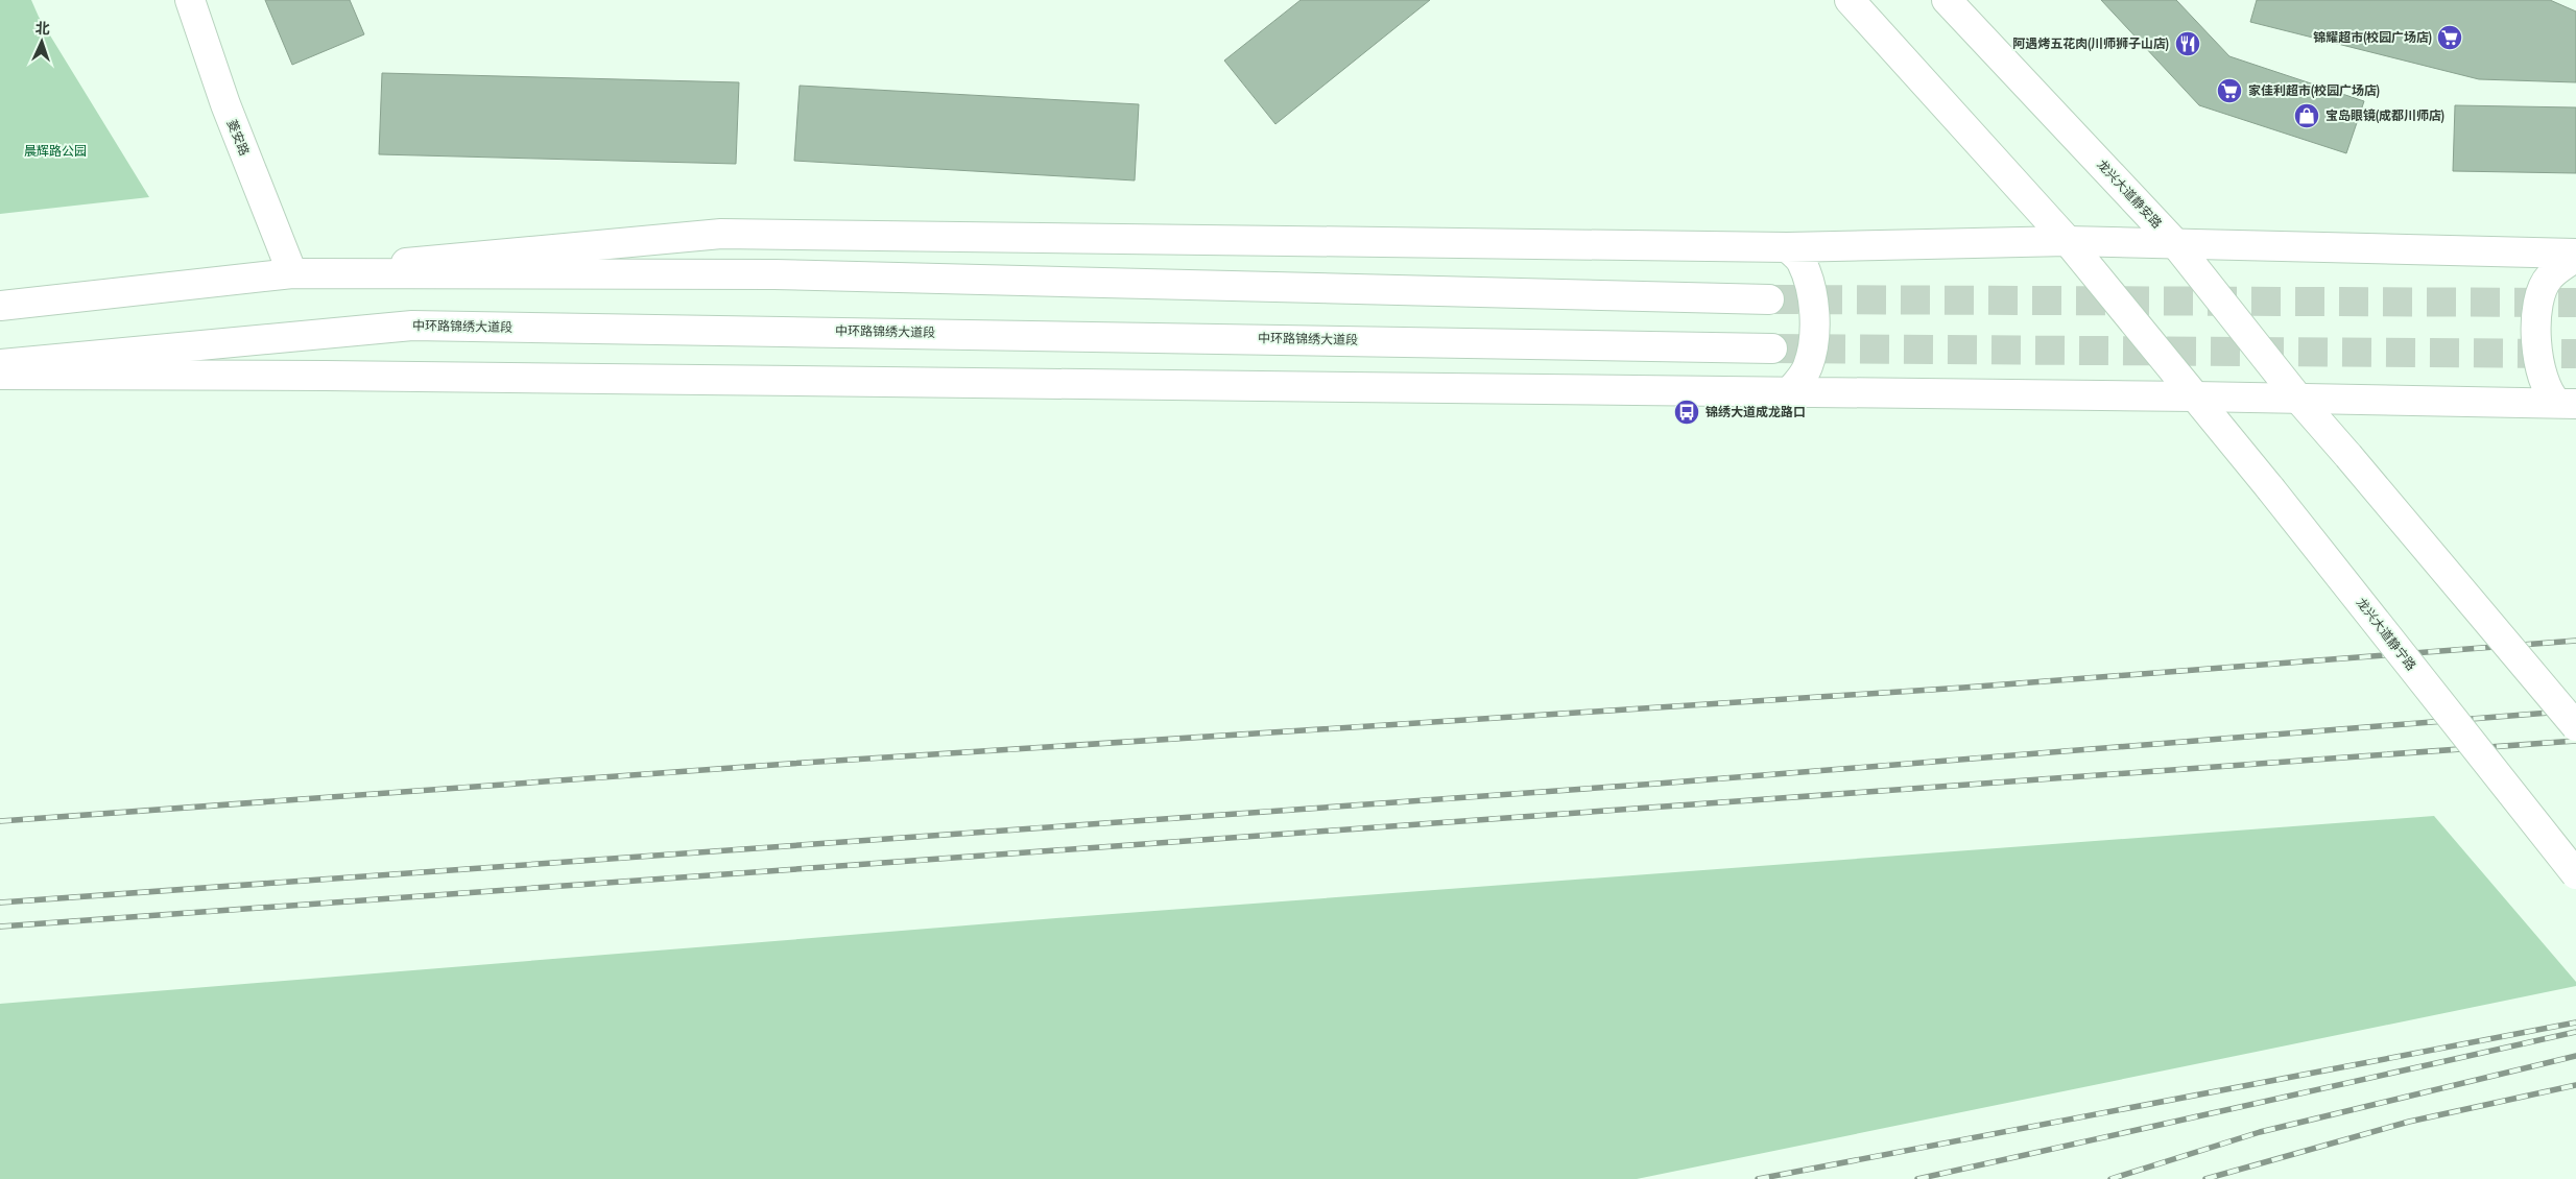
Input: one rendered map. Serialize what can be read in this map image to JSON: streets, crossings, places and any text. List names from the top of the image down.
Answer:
{
  "streets": {
    "main road": [
      "菱安路",
      "龙兴大道静安路",
      "中环路锦绣大道段",
      "龙兴大道静宁路"
    ]
  },
  "parks": ["晨辉路公园"],
  "places": {
    "supermarket": ["锦耀超市(校园广场店)", "家佳利超市(校园广场店)"],
    "restaurant": ["阿遇烤五花肉(川师狮子山店)"],
    "shop": ["宝岛眼镜(成都川师店)"],
    "bus stop": ["锦绣大道成龙路口"]
  },
  "north": "top"
}
